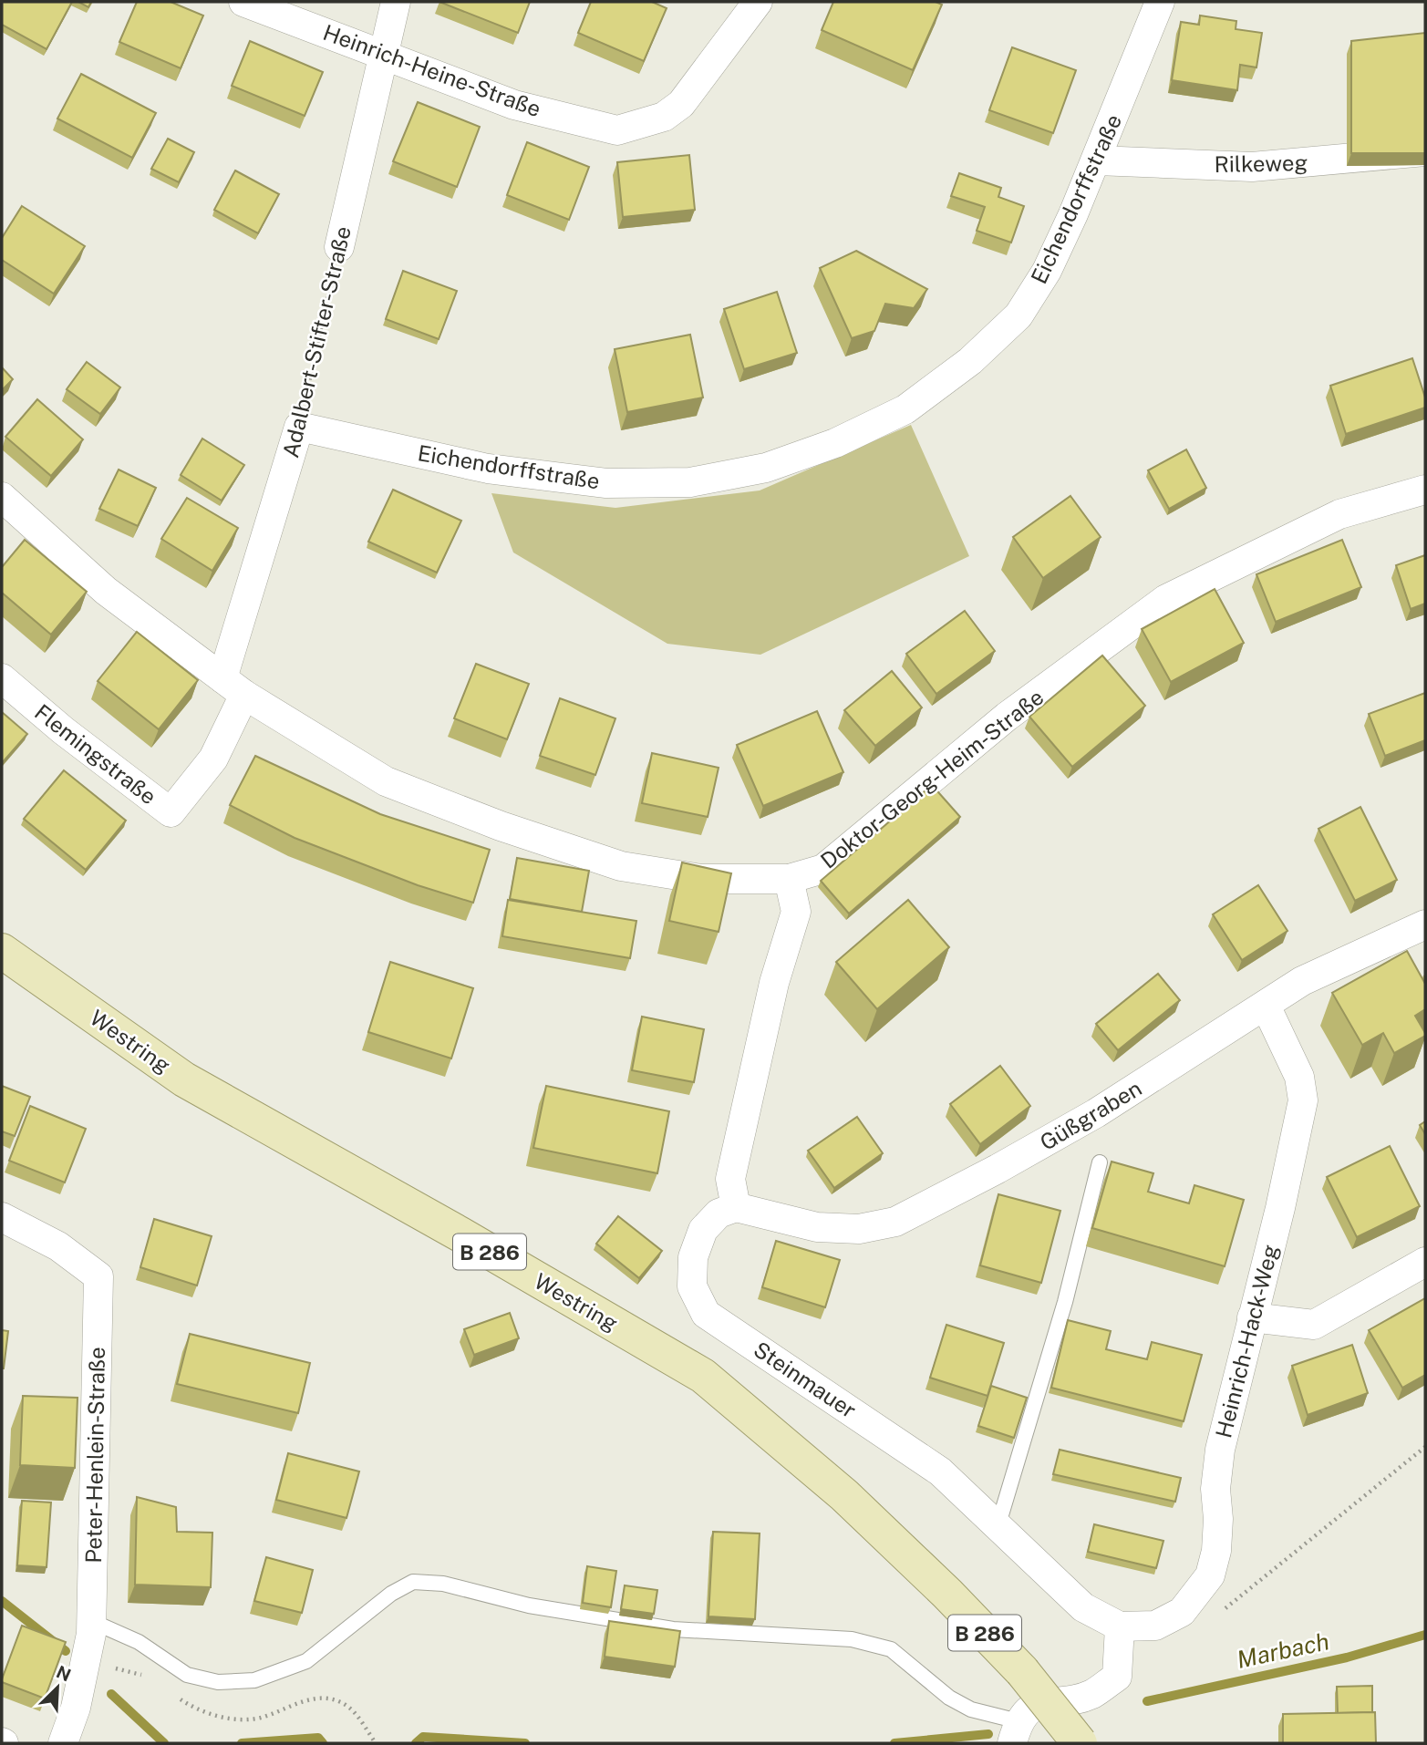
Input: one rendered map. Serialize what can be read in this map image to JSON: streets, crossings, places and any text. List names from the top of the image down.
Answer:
{
  "streets": {
    "main road": ["Westring", "B 286"],
    "street": [
      "Heinrich-Heine-Straße",
      "Rilkeweg",
      "Eichendorffstraße",
      "Adalbert-Stifter-Straße",
      "Flemingstraße",
      "Doktor-Georg-Heim-Straße",
      "Güßgraben",
      "Heinrich-Hack-Weg",
      "Steinmauer",
      "Peter-Henlein-Straße"
    ]
  },
  "crossings": [
    ["Heinrich-Heine-Straße", "Adalbert-Stifter-Straße"],
    ["Rilkeweg", "Eichendorffstraße"],
    ["Eichendorffstraße", "Adalbert-Stifter-Straße"],
    ["Adalbert-Stifter-Straße", "Flemingstraße"],
    ["Adalbert-Stifter-Straße", "Doktor-Georg-Heim-Straße"],
    ["Flemingstraße", "Doktor-Georg-Heim-Straße"],
    ["Güßgraben", "Heinrich-Hack-Weg"],
    ["Güßgraben", "Steinmauer"],
    ["Heinrich-Hack-Weg", "Steinmauer"]
  ],
  "water": ["Marbach"],
  "north": "top right"
}
